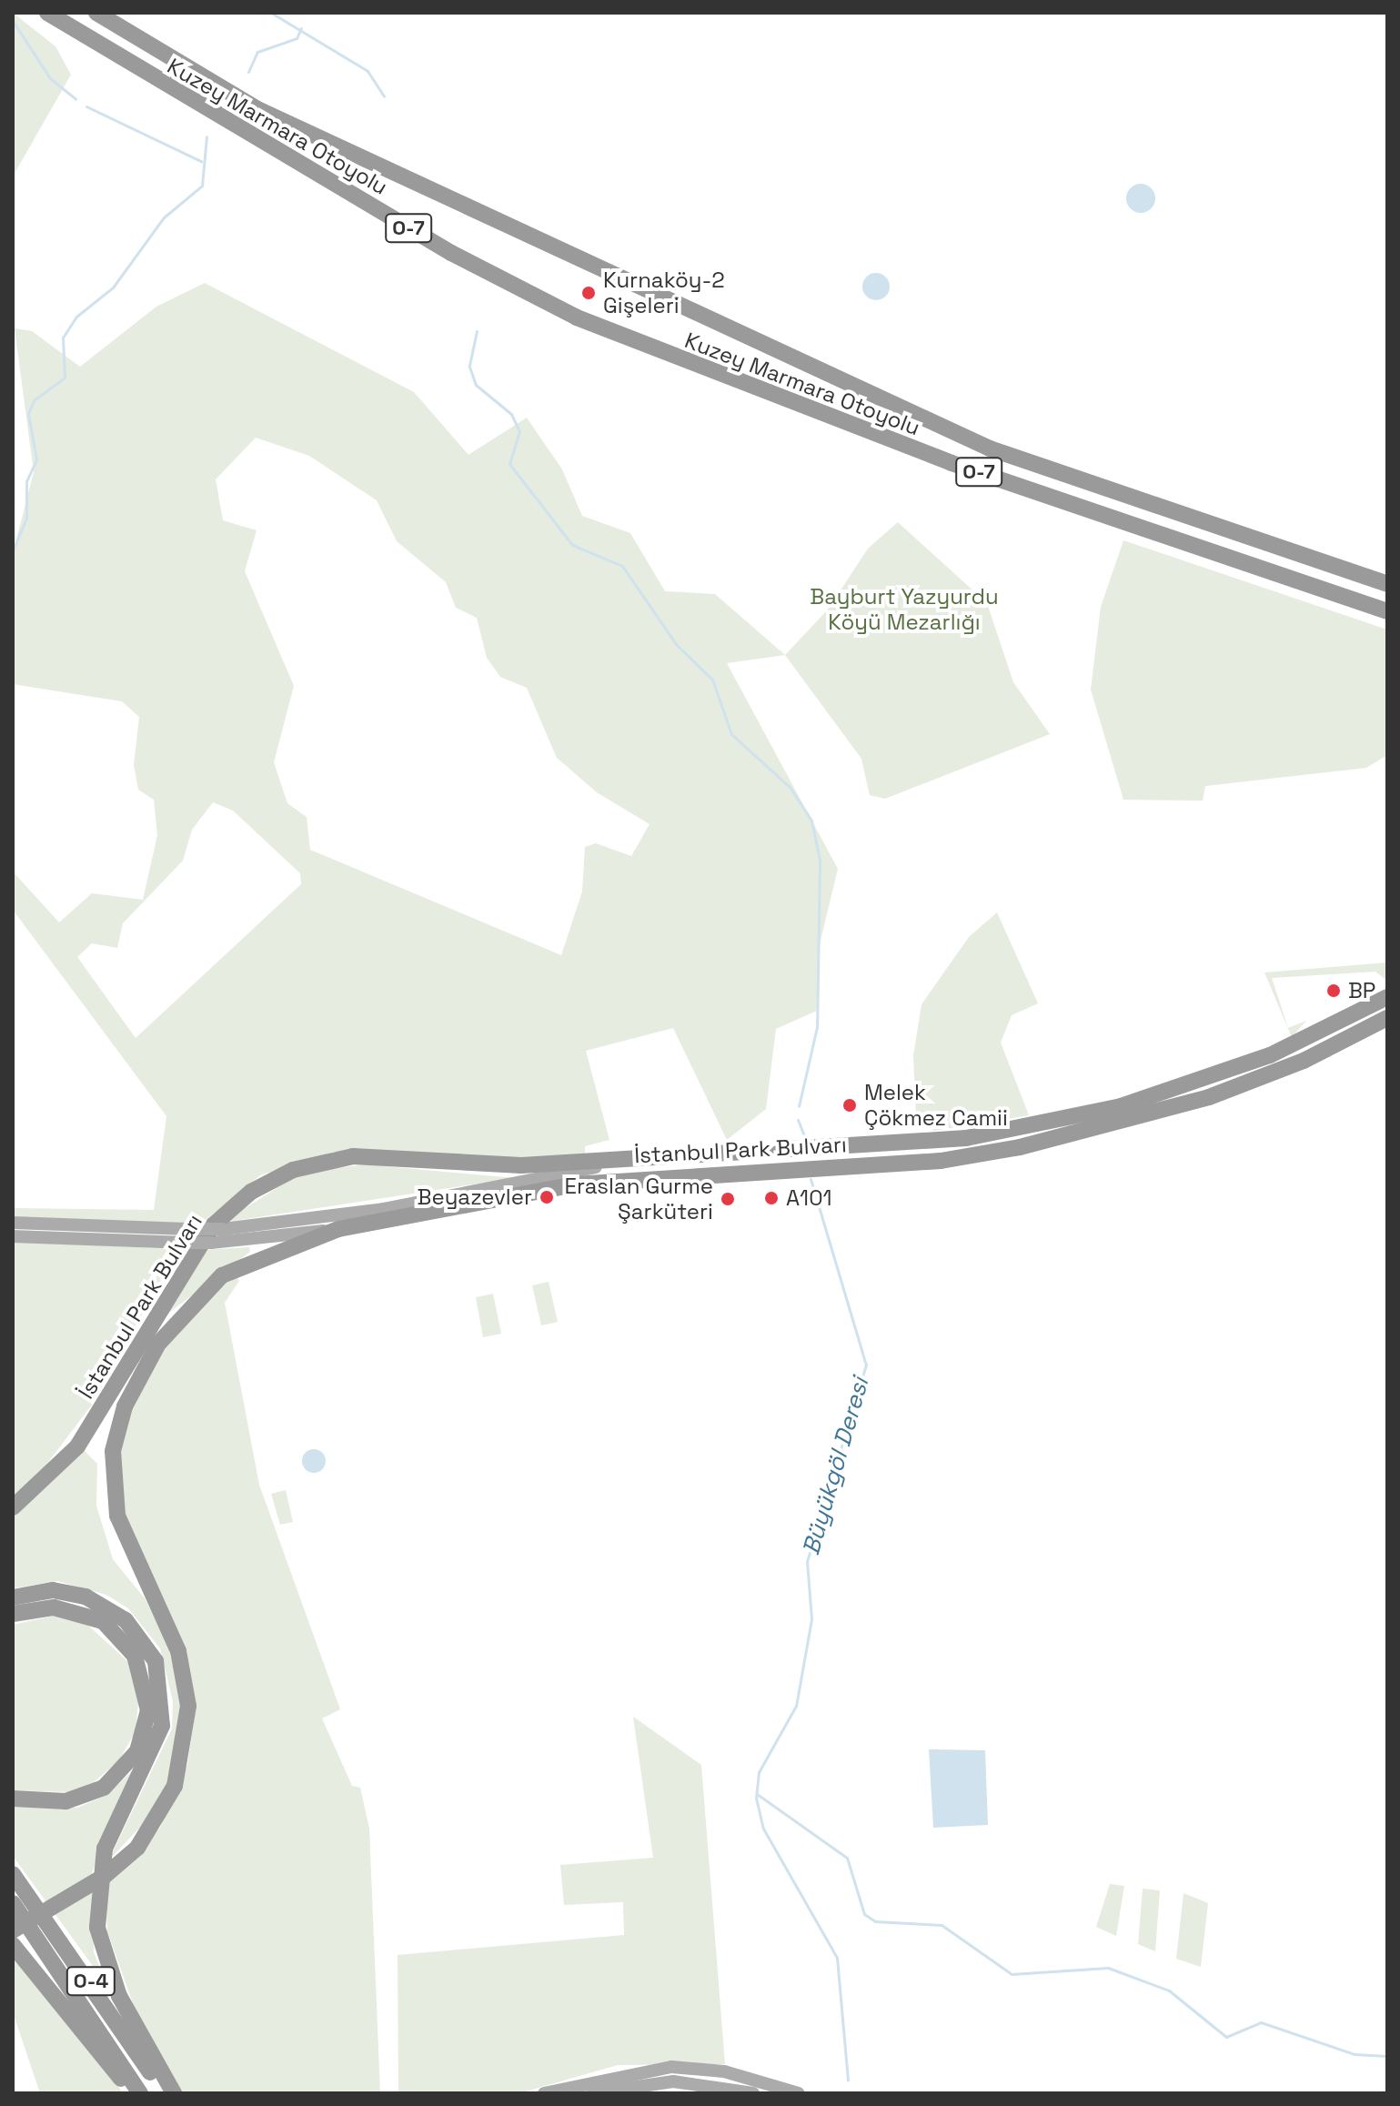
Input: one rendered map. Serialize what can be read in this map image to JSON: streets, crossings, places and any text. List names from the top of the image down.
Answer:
{
  "streets": {
    "highway": [
      "Kuzey Marmara Otoyolu",
      "O-7",
      "İstanbul Park Bulvarı",
      "O-4"
    ]
  },
  "water": ["Büyükgöl Deresi"],
  "parks": ["Bayburt Yazyurdu Köyü Mezarlığı"],
  "places": [
    "Kurnaköy-2 Gişeleri",
    "BP",
    "Melek Çökmez Camii",
    "Beyazevler",
    "A101",
    "Eraslan Gurme Şarküteri"
  ]
}
